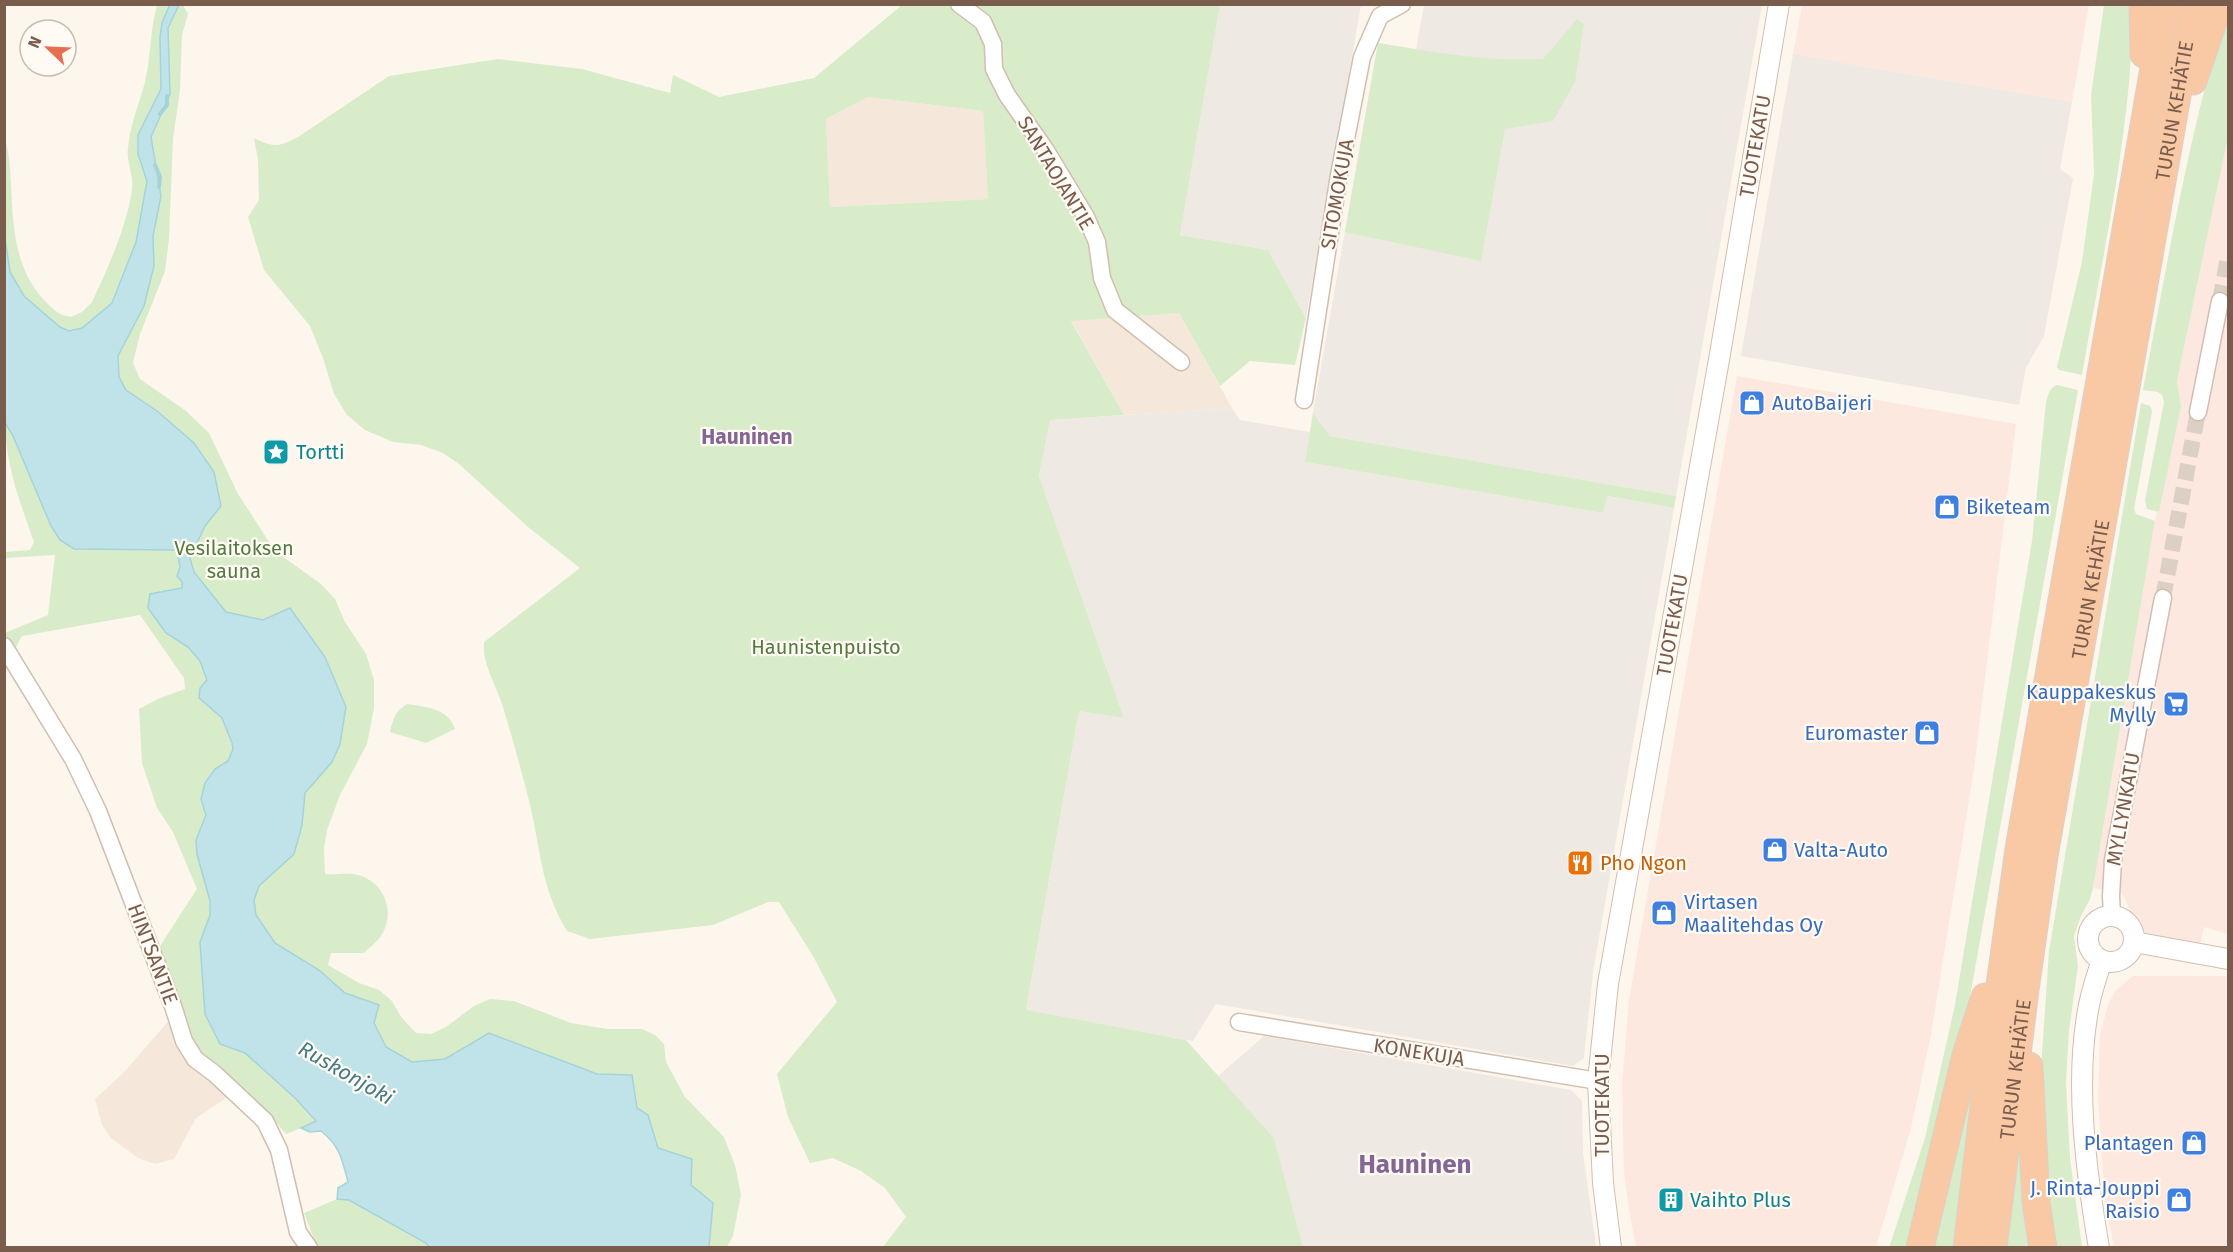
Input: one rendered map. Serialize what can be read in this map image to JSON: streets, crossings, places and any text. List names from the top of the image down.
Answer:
{
  "streets": {
    "highway": ["TURUN KEHÄTIE"],
    "street": [
      "TUOTEKATU",
      "SANTAOJANTIE",
      "SITOMOKUJA",
      "MYLLYNKATU",
      "HINTSANTIE",
      "KONEKUJA"
    ]
  },
  "crossings": [
    ["TUOTEKATU", "KONEKUJA"]
  ],
  "districts": ["Hauninen", "Hauninen"],
  "water": ["Ruskonjoki"],
  "parks": ["Vesilaitoksen sauna", "Haunistenpuisto"],
  "places": {
    "shop": [
      "AutoBaijeri",
      "Biketeam",
      "Euromaster",
      "Valta-Auto",
      "Virtasen Maalitehdas Oy",
      "Plantagen",
      "J. Rinta-Jouppi Raisio"
    ],
    "place": ["Tortti"],
    "supermarket": ["Kauppakeskus Mylly"],
    "restaurant": ["Pho Ngon"],
    "building": ["Vaihto Plus"]
  },
  "north": "top left"
}
